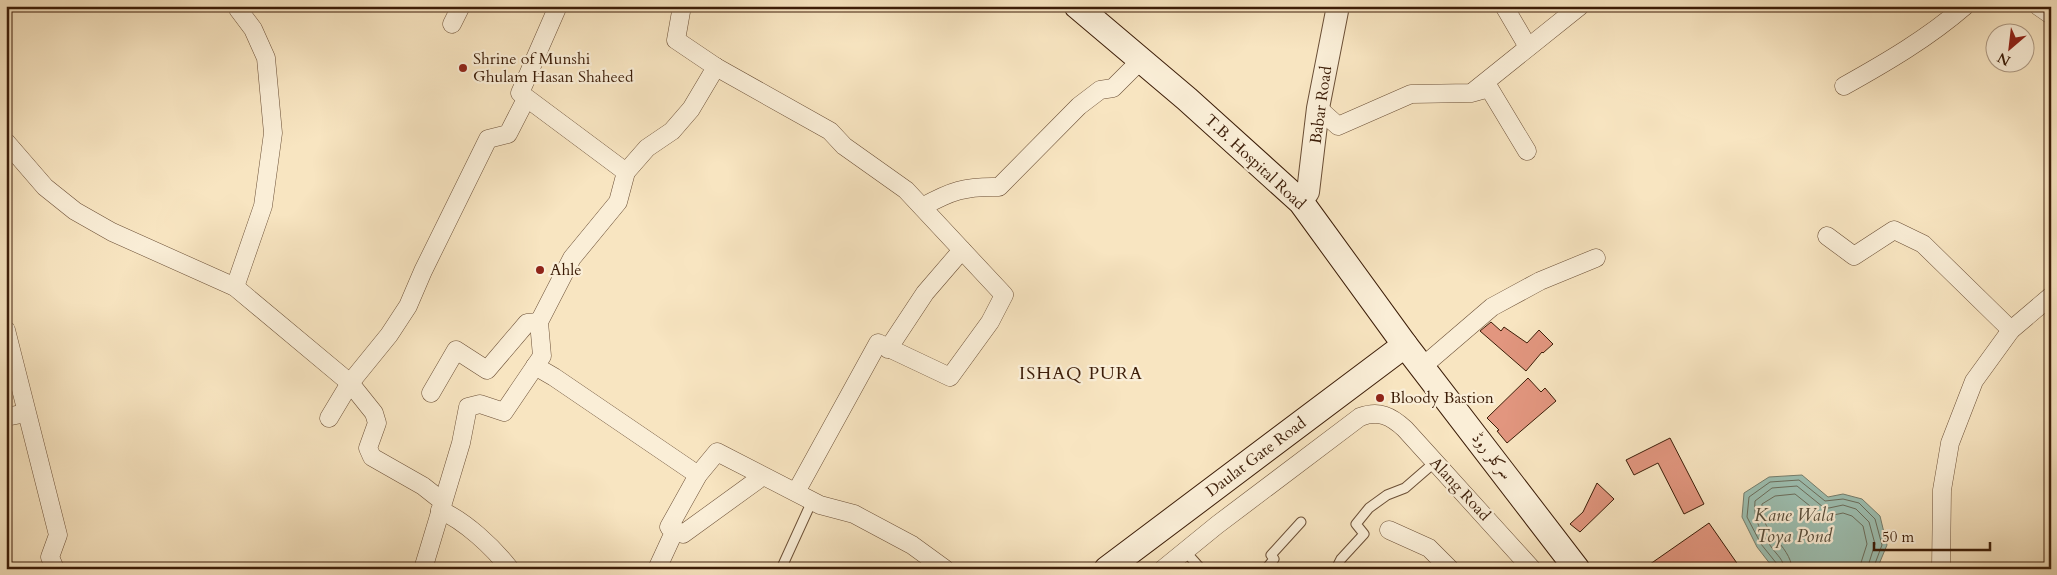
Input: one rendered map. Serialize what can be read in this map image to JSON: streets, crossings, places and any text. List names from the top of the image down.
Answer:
{
  "streets": {
    "main road": ["T.B. Hospital Road", "سرکلر روڈ", "Daulat Gate Road"],
    "street": ["Babar Road", "Alang Road"]
  },
  "crossings": [
    ["Babar Road", "T.B. Hospital Road"],
    ["T.B. Hospital Road", "سرکلر روڈ"],
    ["T.B. Hospital Road", "Daulat Gate Road"],
    ["سرکلر روڈ", "Daulat Gate Road"]
  ],
  "districts": ["ISHAQ PURA"],
  "water": ["Kane Wala Toya Pond"],
  "places": ["Shrine of Munshi Ghulam Hasan Shaheed", "Ahle", "Bloody Bastion"],
  "scale_bar": "50 m",
  "north": "bottom left"
}
